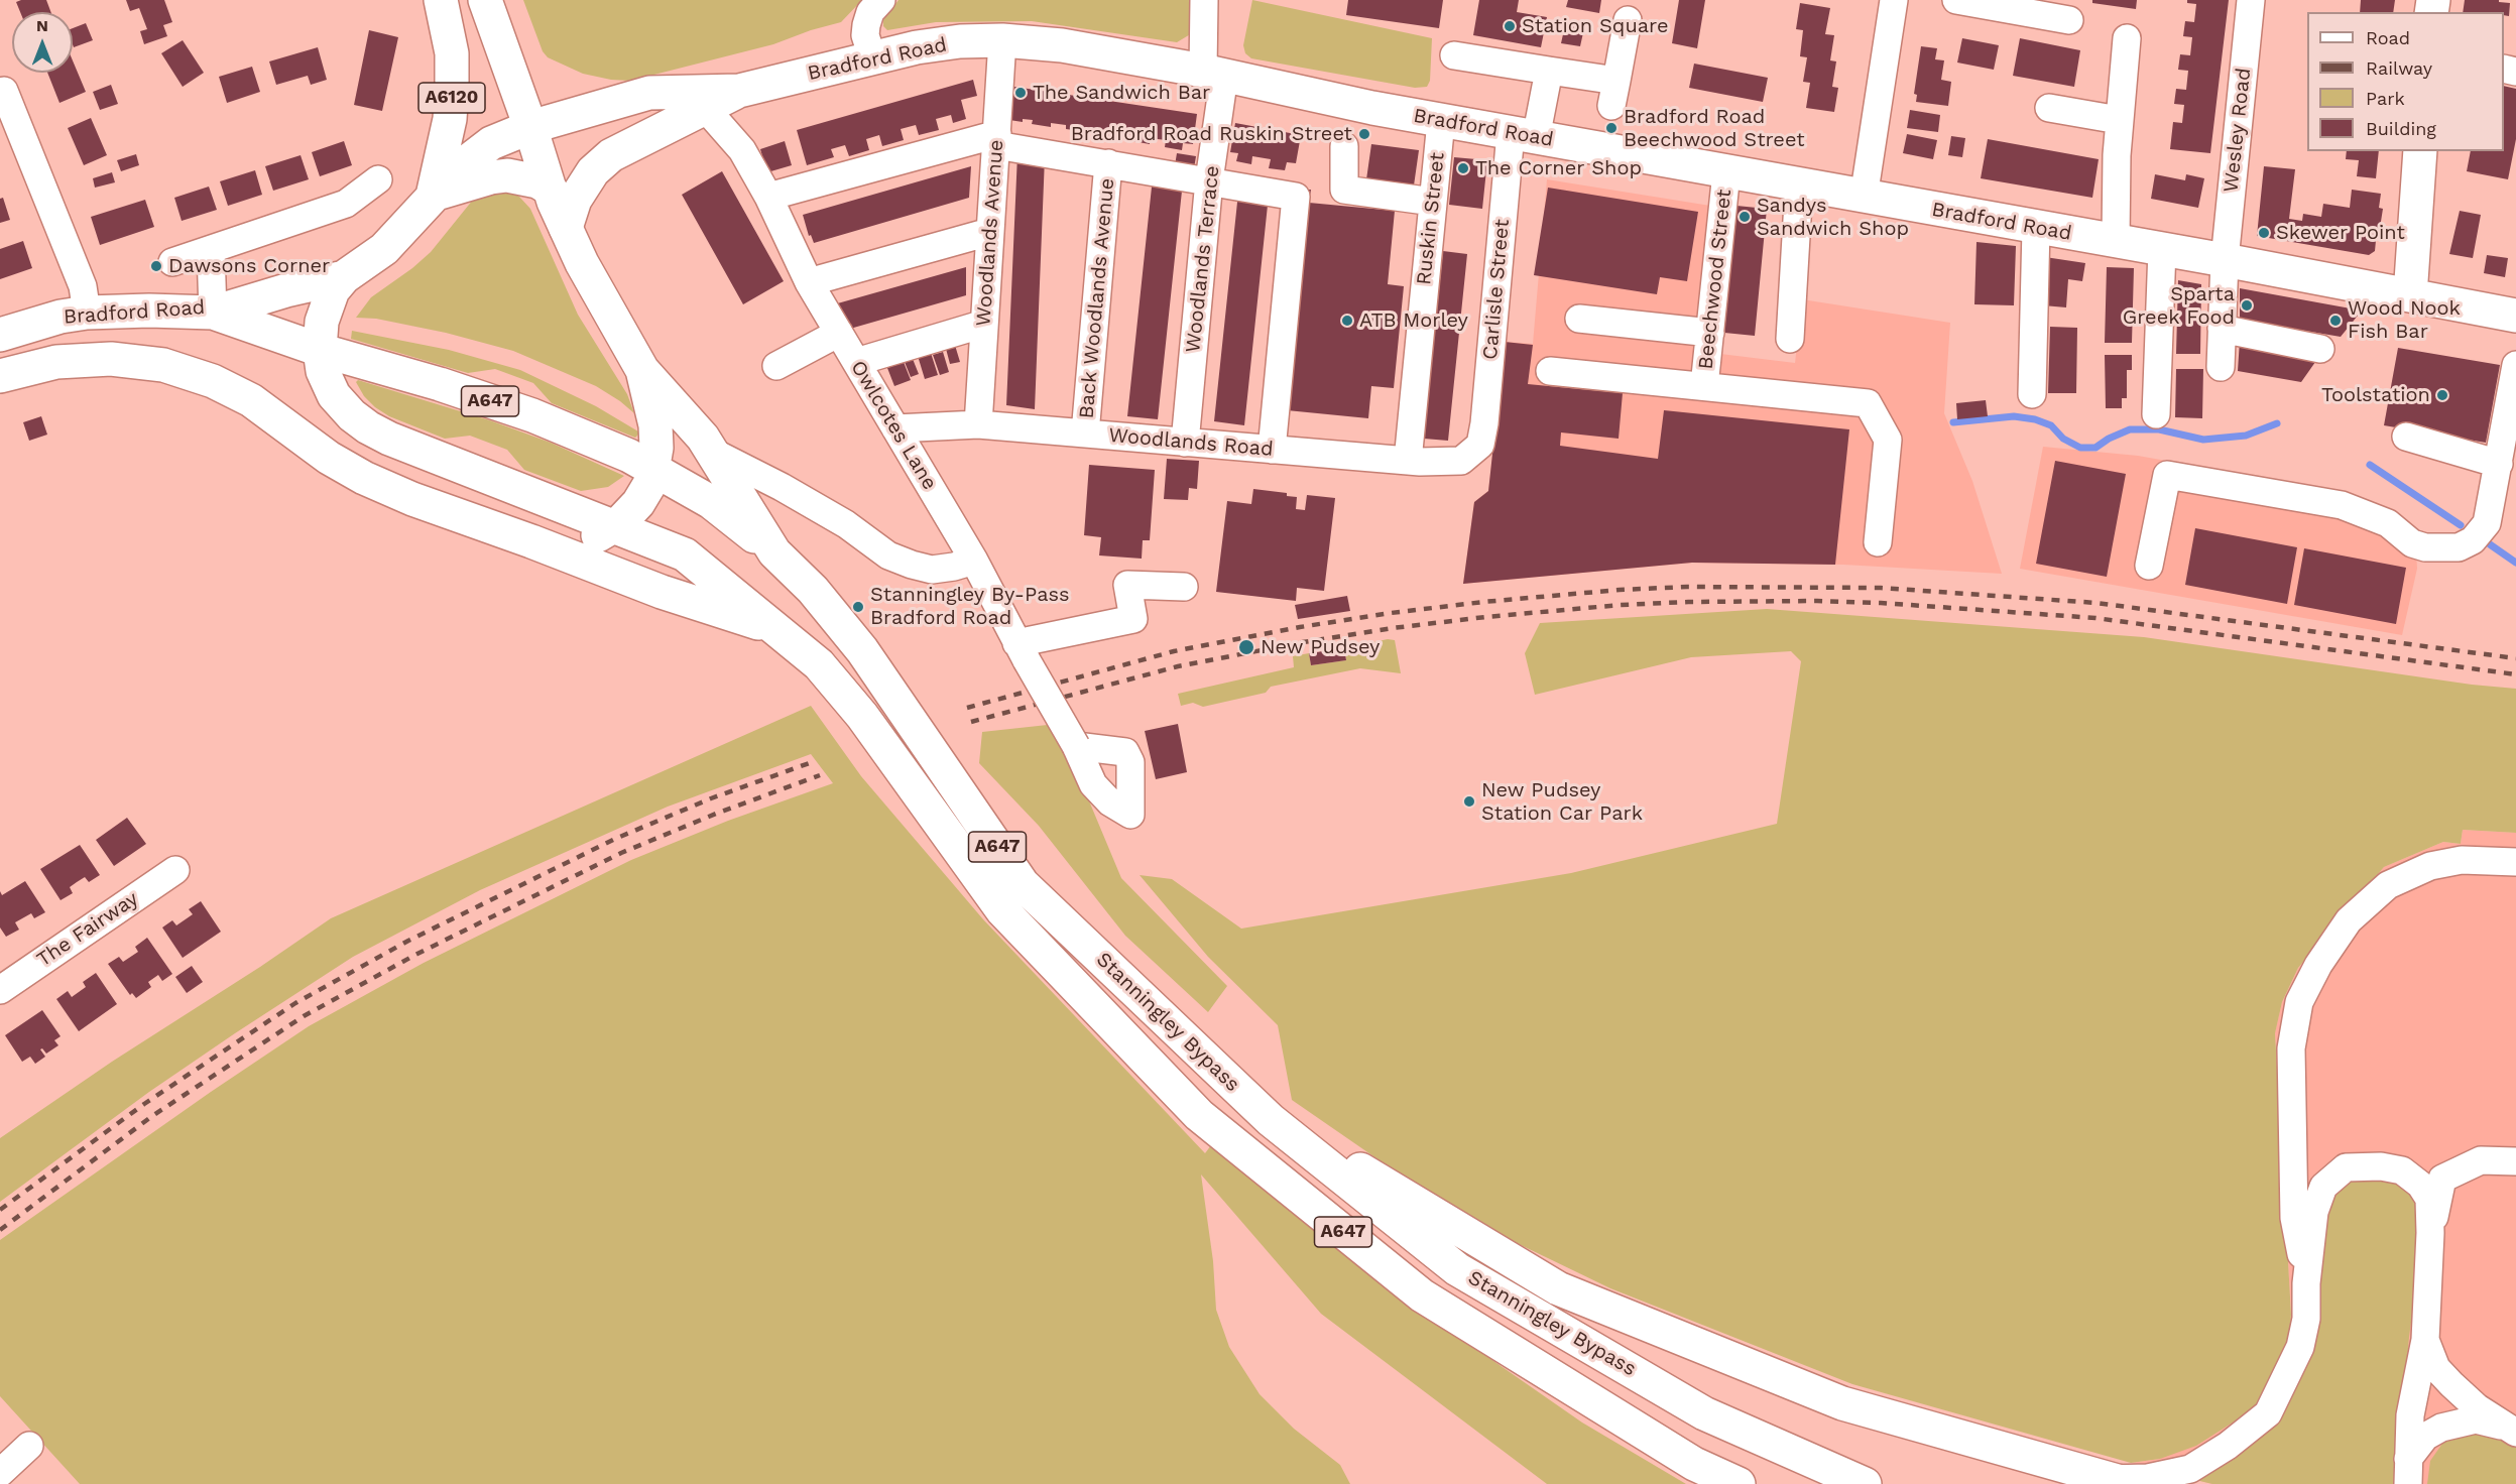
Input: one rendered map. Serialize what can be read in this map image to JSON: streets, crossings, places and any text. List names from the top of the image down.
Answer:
{
  "streets": {
    "main road": [
      "Bradford Road",
      "A6120",
      "A647",
      "Stanningley Bypass"
    ],
    "street": [
      "Wesley Road",
      "Ruskin Street",
      "Woodlands Avenue",
      "Woodlands Terrace",
      "Beechwood Street",
      "Carlisle Street",
      "Back Woodlands Avenue",
      "Owlcotes Lane",
      "Woodlands Road",
      "The Fairway"
    ]
  },
  "crossings": [
    ["Bradford Road", "A6120"],
    ["Bradford Road", "Wesley Road"],
    ["Bradford Road", "Ruskin Street"],
    ["Bradford Road", "Woodlands Avenue"],
    ["Bradford Road", "Woodlands Terrace"],
    ["Bradford Road", "Beechwood Street"],
    ["Bradford Road", "Carlisle Street"],
    ["Bradford Road", "A647"],
    ["Bradford Road", "Owlcotes Lane"],
    ["Bradford Road", "Stanningley Bypass"],
    ["Ruskin Street", "Woodlands Road"],
    ["Woodlands Avenue", "Woodlands Road"],
    ["Woodlands Terrace", "Woodlands Road"],
    ["Carlisle Street", "Woodlands Road"],
    ["Back Woodlands Avenue", "Woodlands Road"],
    ["A647", "Stanningley Bypass"],
    ["Owlcotes Lane", "Woodlands Road"]
  ],
  "places": [
    "Station Square",
    "The Sandwich Bar",
    "Bradford Road Beechwood Street",
    "Bradford Road Ruskin Street",
    "The Corner Shop",
    "Sandys Sandwich Shop",
    "Skewer Point",
    "Dawsons Corner",
    "Sparta Greek Food",
    "ATB Morley",
    "Wood Nook Fish Bar",
    "Toolstation",
    "Stanningley By-Pass Bradford Road",
    "New Pudsey",
    "New Pudsey Station Car Park"
  ],
  "legend": [
    "Road",
    "Railway",
    "Park",
    "Building"
  ],
  "north": "top"
}
